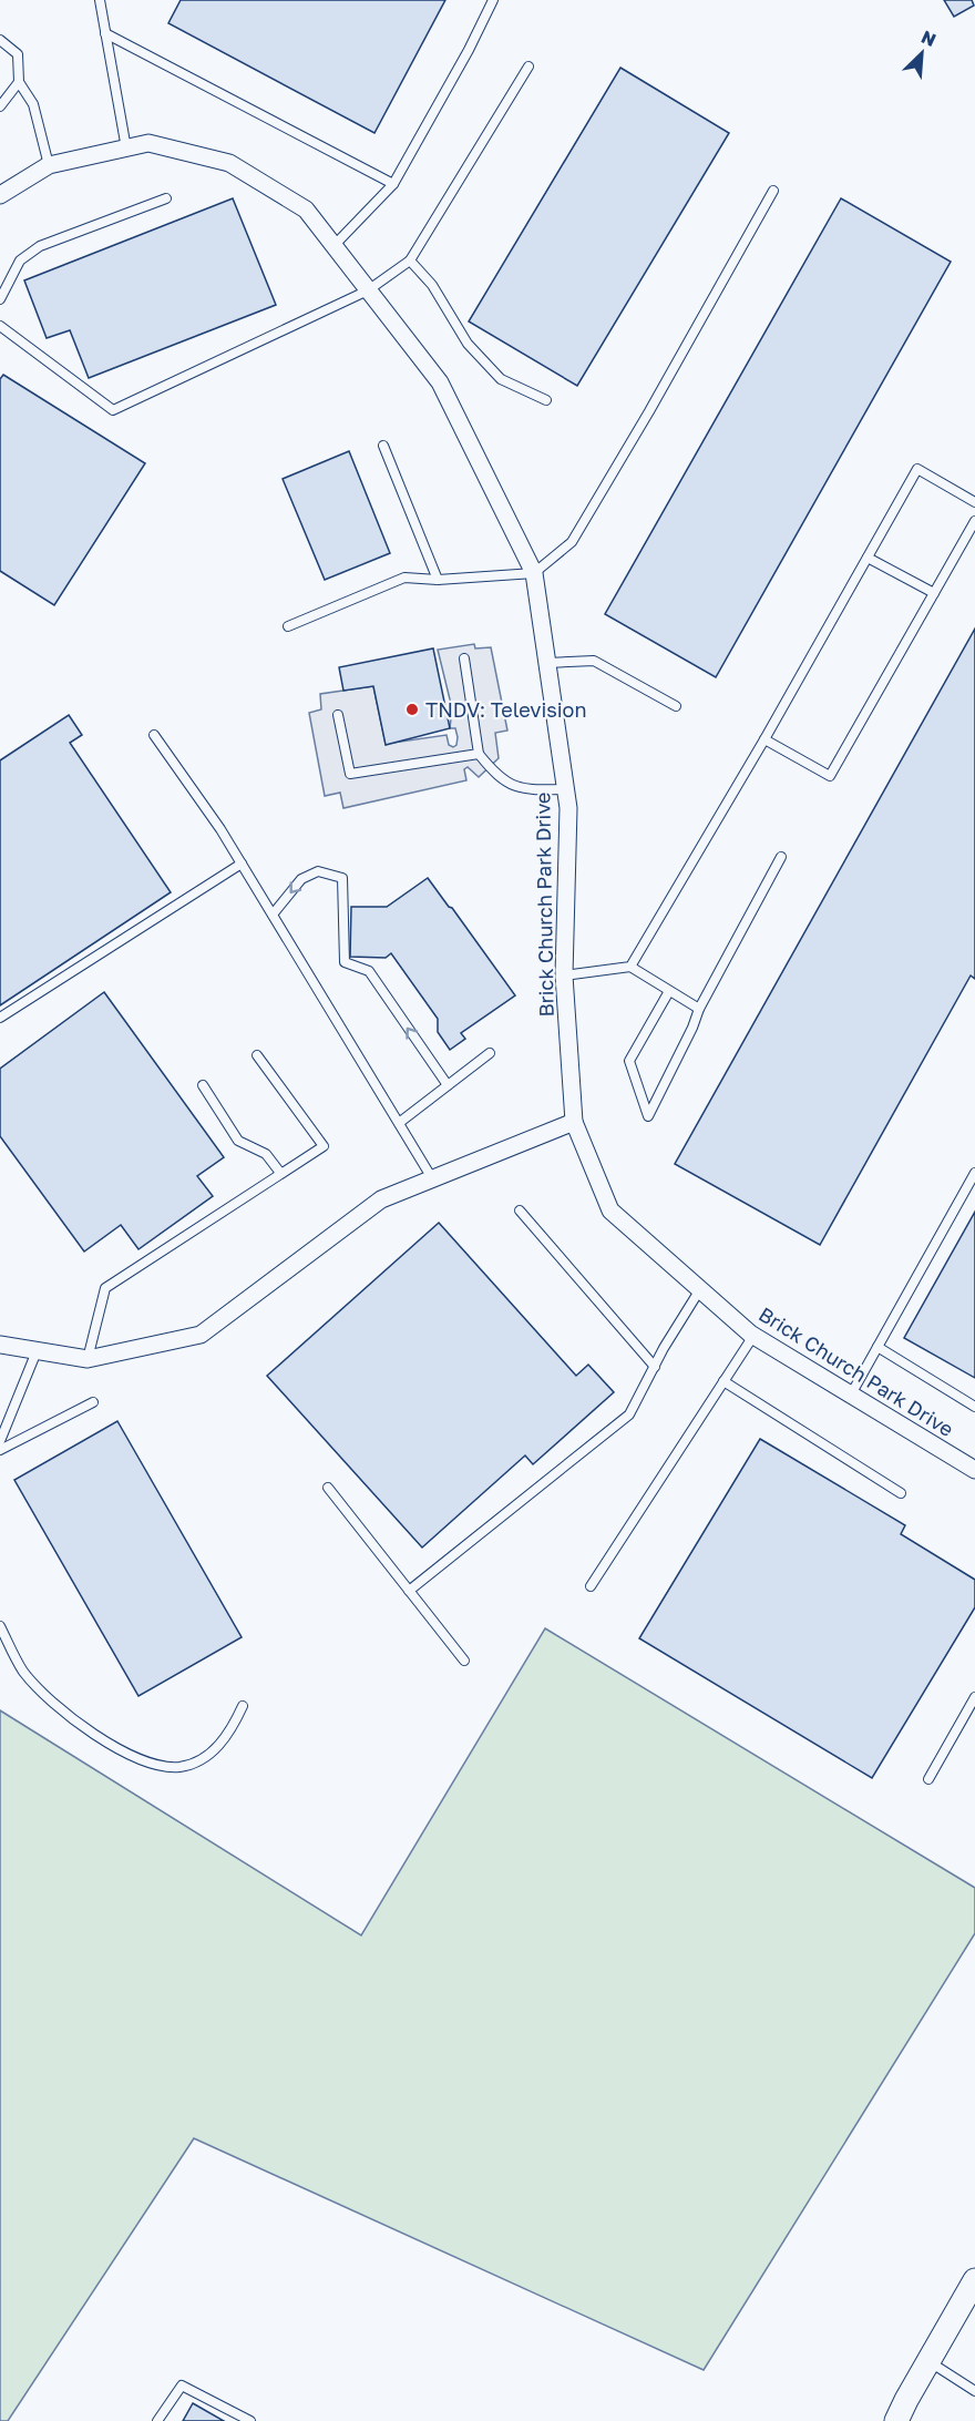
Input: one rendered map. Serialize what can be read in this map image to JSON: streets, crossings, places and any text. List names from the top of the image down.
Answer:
{
  "streets": {
    "street": ["Brick Church Park Drive"]
  },
  "places": ["TNDV: Television"],
  "north": "top right"
}
